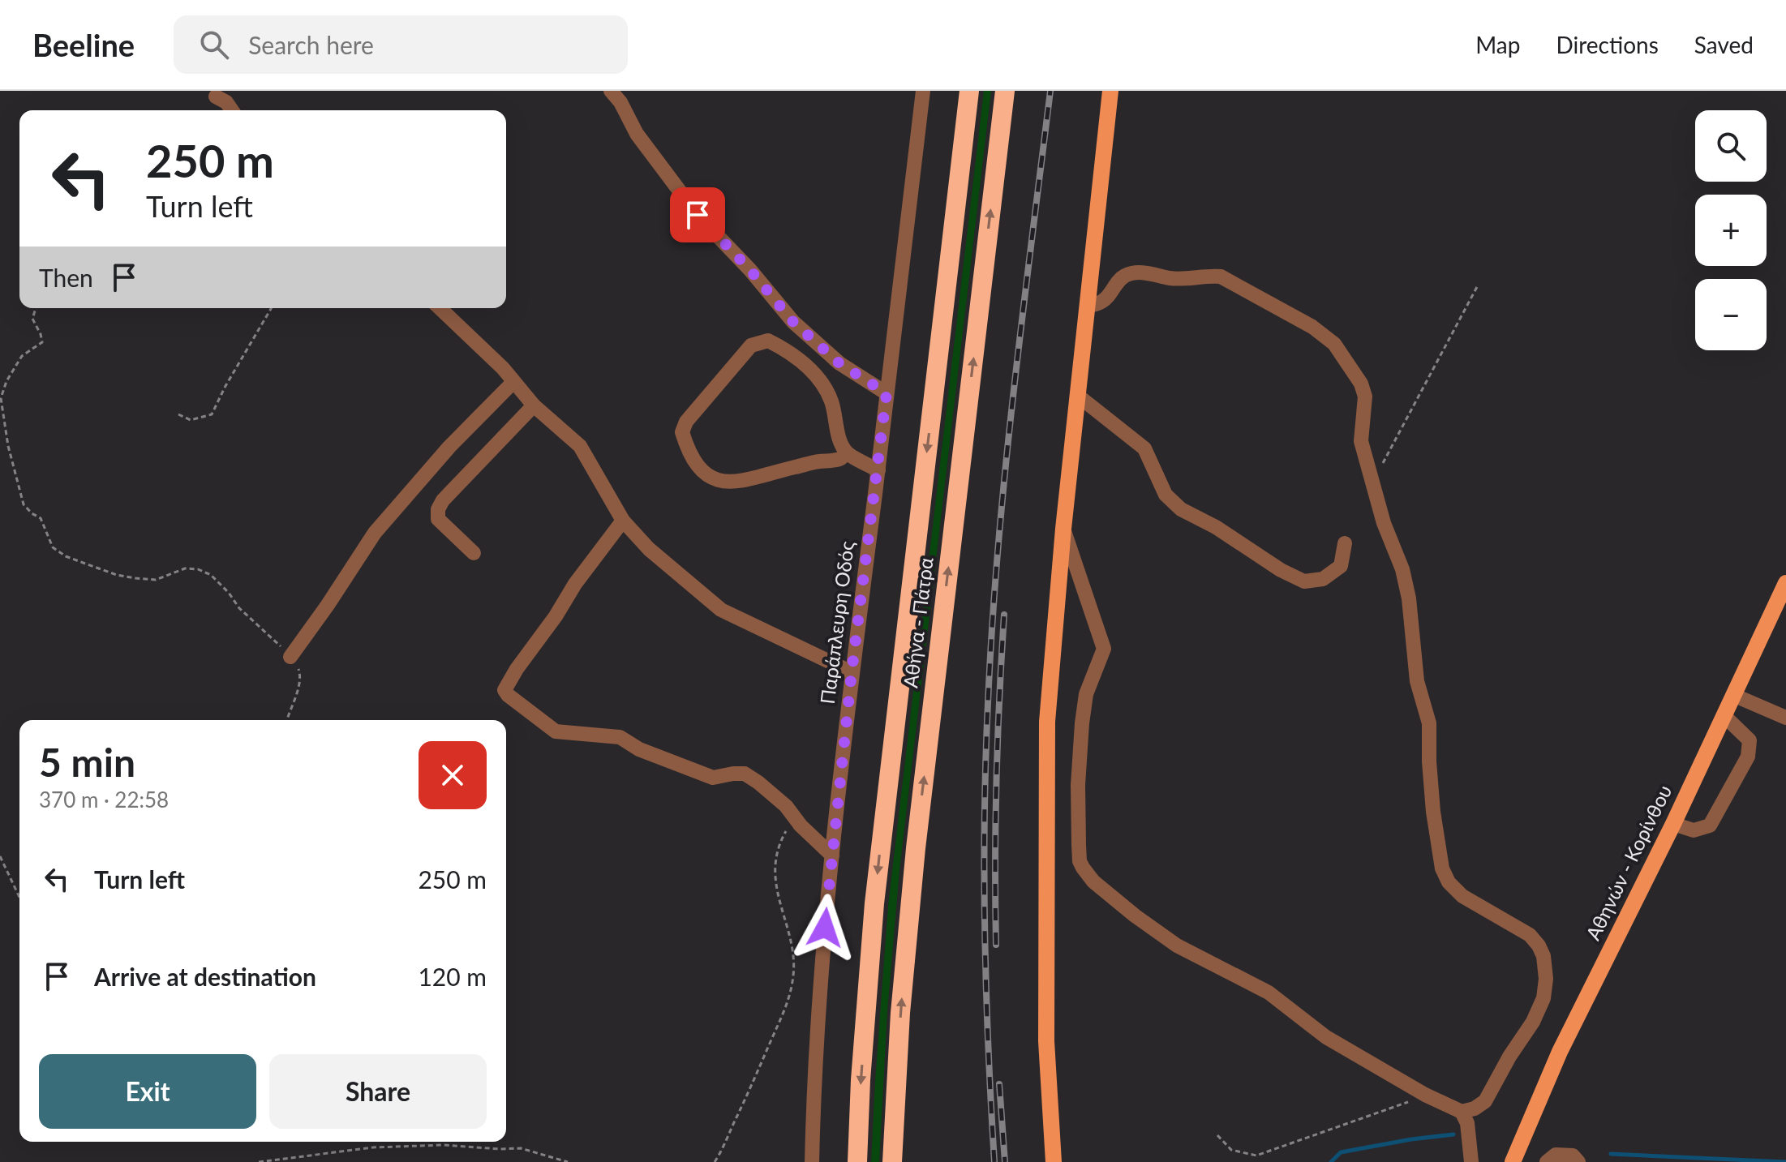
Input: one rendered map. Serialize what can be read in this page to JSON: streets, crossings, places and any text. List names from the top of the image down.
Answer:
{
  "streets": {
    "highway": ["Αθήνα - Πάτρα"],
    "main road": ["Αθηνών - Κορίνθου"],
    "street": ["Παράπλευρη Οδός"]
  },
  "page": {
    "header": "Beeline",
    "search": "Search here",
    "nav": ["Map", "Directions", "Saved"],
    "map_buttons": ["+", "−"],
    "turn": ["250 m", "Turn left"],
    "then": "Then",
    "heading": ["5 min", "370 m · 22:58"],
    "list": [
      {
        "name": "Turn left",
        "value": "250 m"
      },
      {
        "name": "Arrive at destination",
        "value": "120 m"
      }
    ],
    "buttons": ["Exit", "Share"]
  }
}
